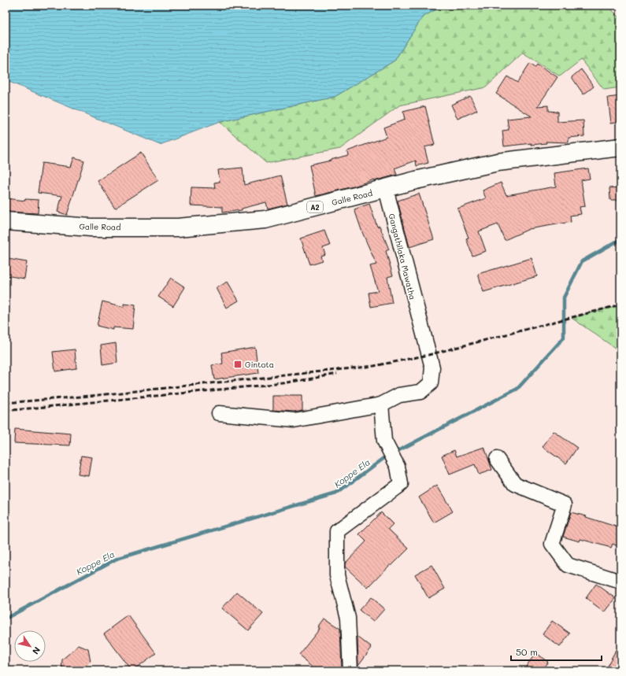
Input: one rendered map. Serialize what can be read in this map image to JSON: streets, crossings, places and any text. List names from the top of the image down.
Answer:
{
  "streets": {
    "highway": ["Galle Road", "A2"],
    "street": ["Gangathilaka Mawatha"]
  },
  "crossings": [
    ["Galle Road", "Gangathilaka Mawatha"]
  ],
  "water": ["Koppe Ela"],
  "places": {
    "transit": ["Gintota"]
  },
  "scale_bar": "50 m",
  "north": "bottom right"
}
